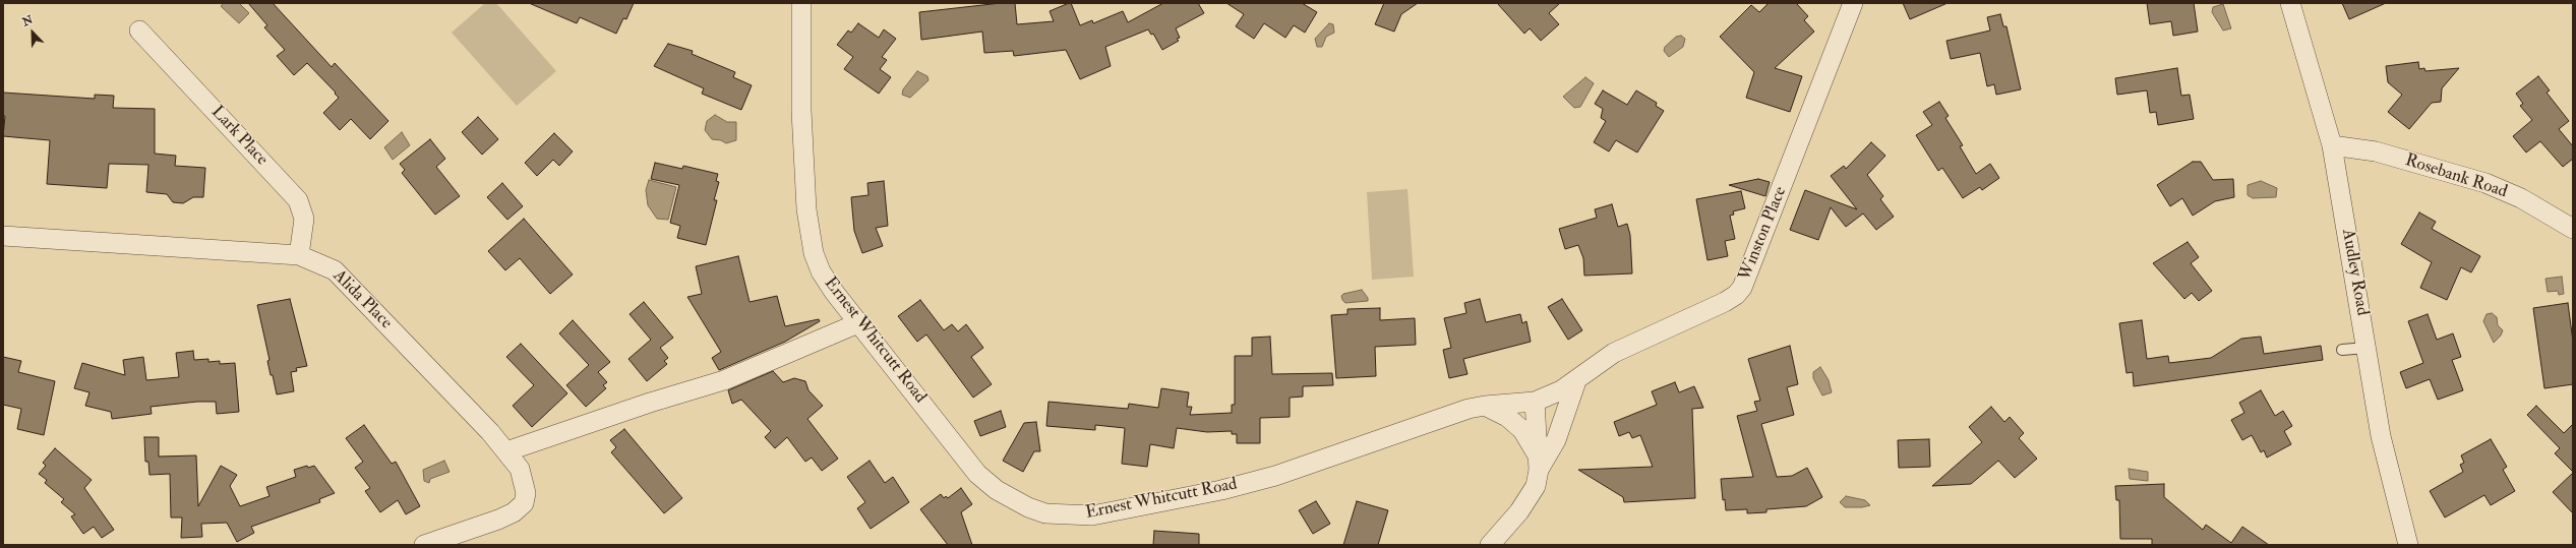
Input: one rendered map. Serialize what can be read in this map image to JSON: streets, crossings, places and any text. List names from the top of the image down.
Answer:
{
  "streets": {
    "street": [
      "Lark Place",
      "Rosebank Road",
      "Winston Place",
      "Audley Road",
      "Alida Place",
      "Ernest Whitcutt Road"
    ]
  },
  "crossings": [
    ["Lark Place", "Alida Place"],
    ["Rosebank Road", "Audley Road"],
    ["Winston Place", "Ernest Whitcutt Road"]
  ],
  "north": "top left"
}
